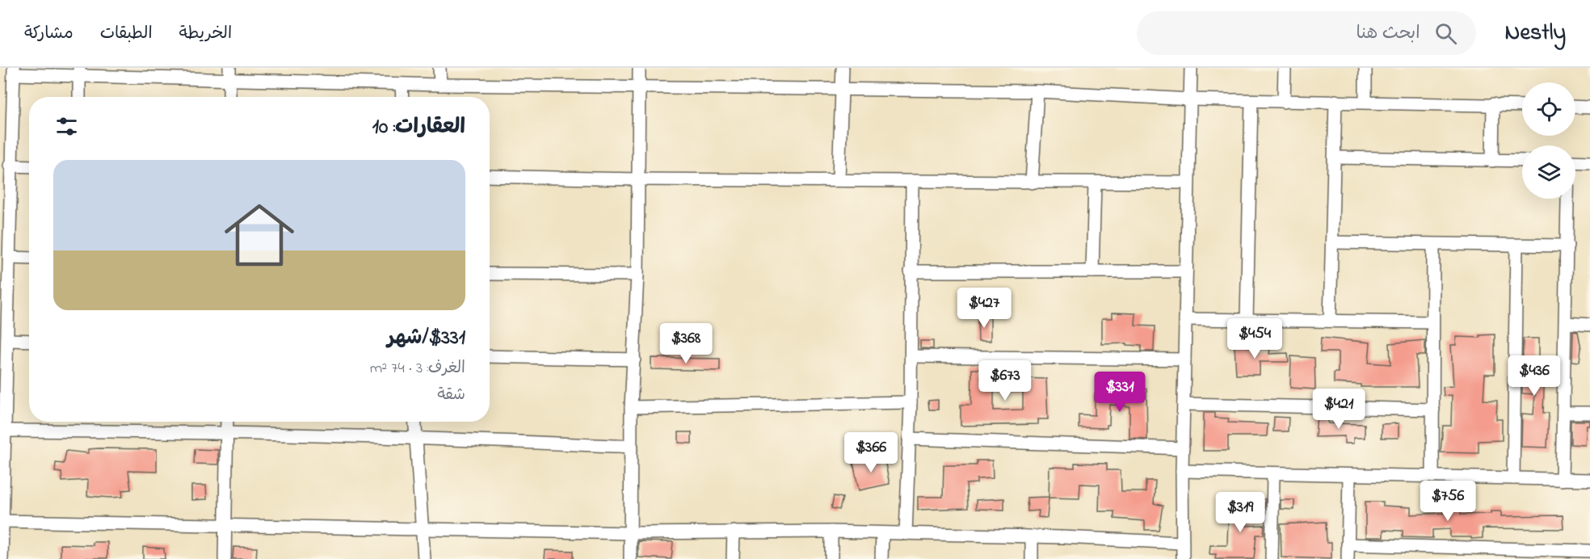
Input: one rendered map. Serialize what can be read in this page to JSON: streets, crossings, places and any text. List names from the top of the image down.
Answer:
{
  "page": {
    "header": "Nestly",
    "search": "ابحث هنا",
    "nav": ["الخريطة", "الطبقات", "مشاركة"],
    "heading": "العقارات: 10",
    "list": [
      {
        "name": "$331/شهر",
        "note": "الغرف: 3 · 74 m² · شقة"
      }
    ],
    "price": [
      "$427",
      "$454",
      "$368",
      "$436",
      "$673",
      "$331",
      "$421",
      "$366",
      "$756",
      "$319"
    ]
  }
}
